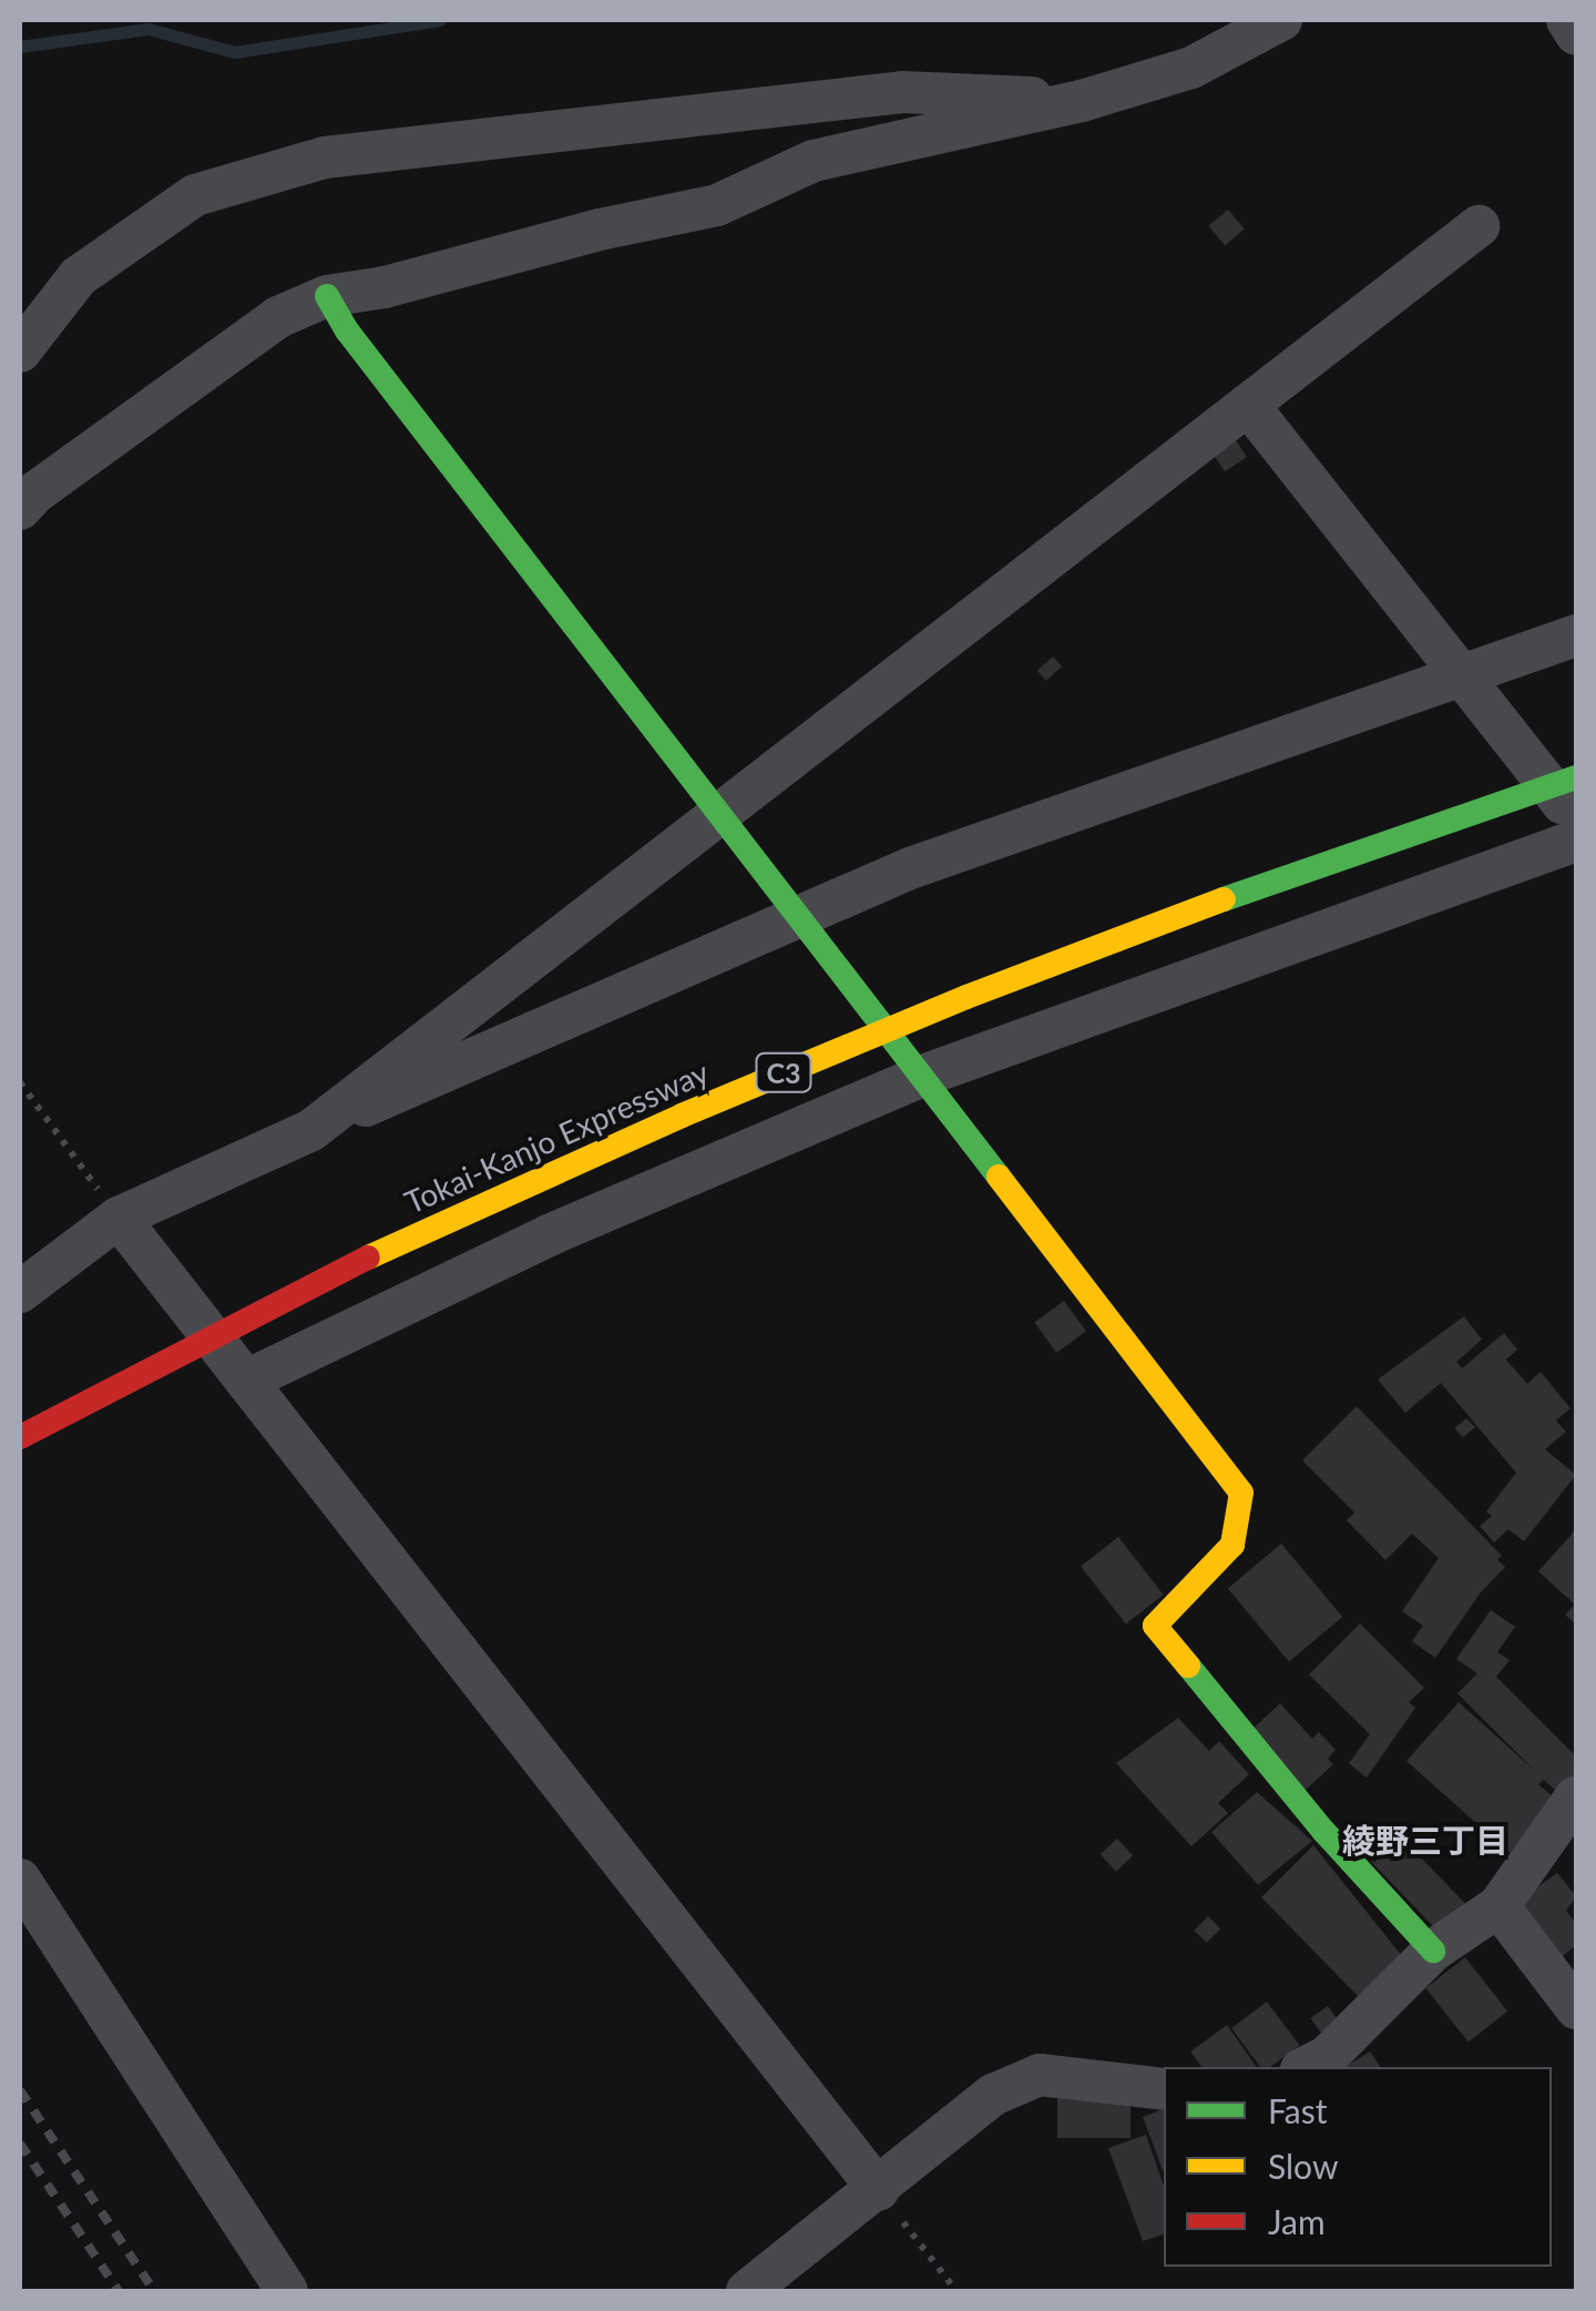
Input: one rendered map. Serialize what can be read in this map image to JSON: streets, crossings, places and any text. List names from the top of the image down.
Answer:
{
  "streets": {
    "main road": ["C3", "Tokai-Kanjo Expressway"]
  },
  "districts": ["綾野三丁目"],
  "legend": ["Fast", "Slow", "Jam"]
}
